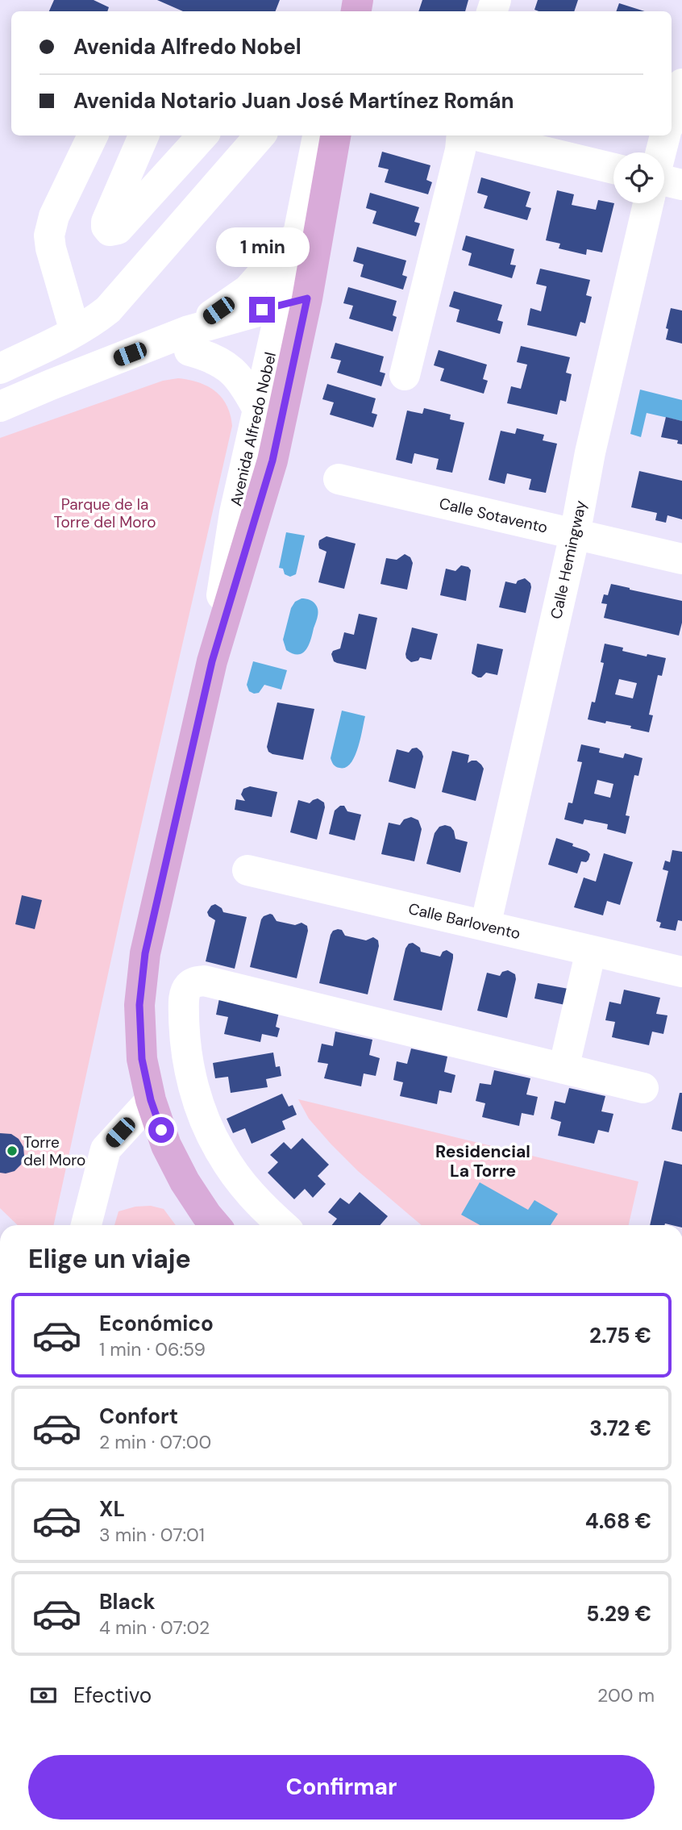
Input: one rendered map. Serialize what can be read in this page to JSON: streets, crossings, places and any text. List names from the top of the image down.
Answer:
{
  "streets": {
    "main road": ["Avenida Alfredo Nobel"],
    "street": ["Calle Sotavento", "Calle Hemingway", "Calle Barlovento"]
  },
  "crossings": [
    ["Calle Sotavento", "Calle Hemingway"],
    ["Calle Hemingway", "Calle Barlovento"]
  ],
  "districts": ["Residencial La Torre"],
  "parks": ["Parque de la Torre del Moro"],
  "places": ["Torre del Moro"],
  "page": {
    "banner": ["Avenida Alfredo Nobel", "Avenida Notario Juan José Martínez Román"],
    "bubble": "1 min",
    "heading": "Elige un viaje",
    "list": [
      {
        "name": "Económico",
        "note": "1 min · 06:59",
        "value": "2.75 €"
      },
      {
        "name": "Confort",
        "note": "2 min · 07:00",
        "value": "3.72 €"
      },
      {
        "name": "XL",
        "note": "3 min · 07:01",
        "value": "4.68 €"
      },
      {
        "name": "Black",
        "note": "4 min · 07:02",
        "value": "5.29 €"
      }
    ],
    "pay": ["Efectivo", "200 m"],
    "buttons": "Confirmar"
  }
}
